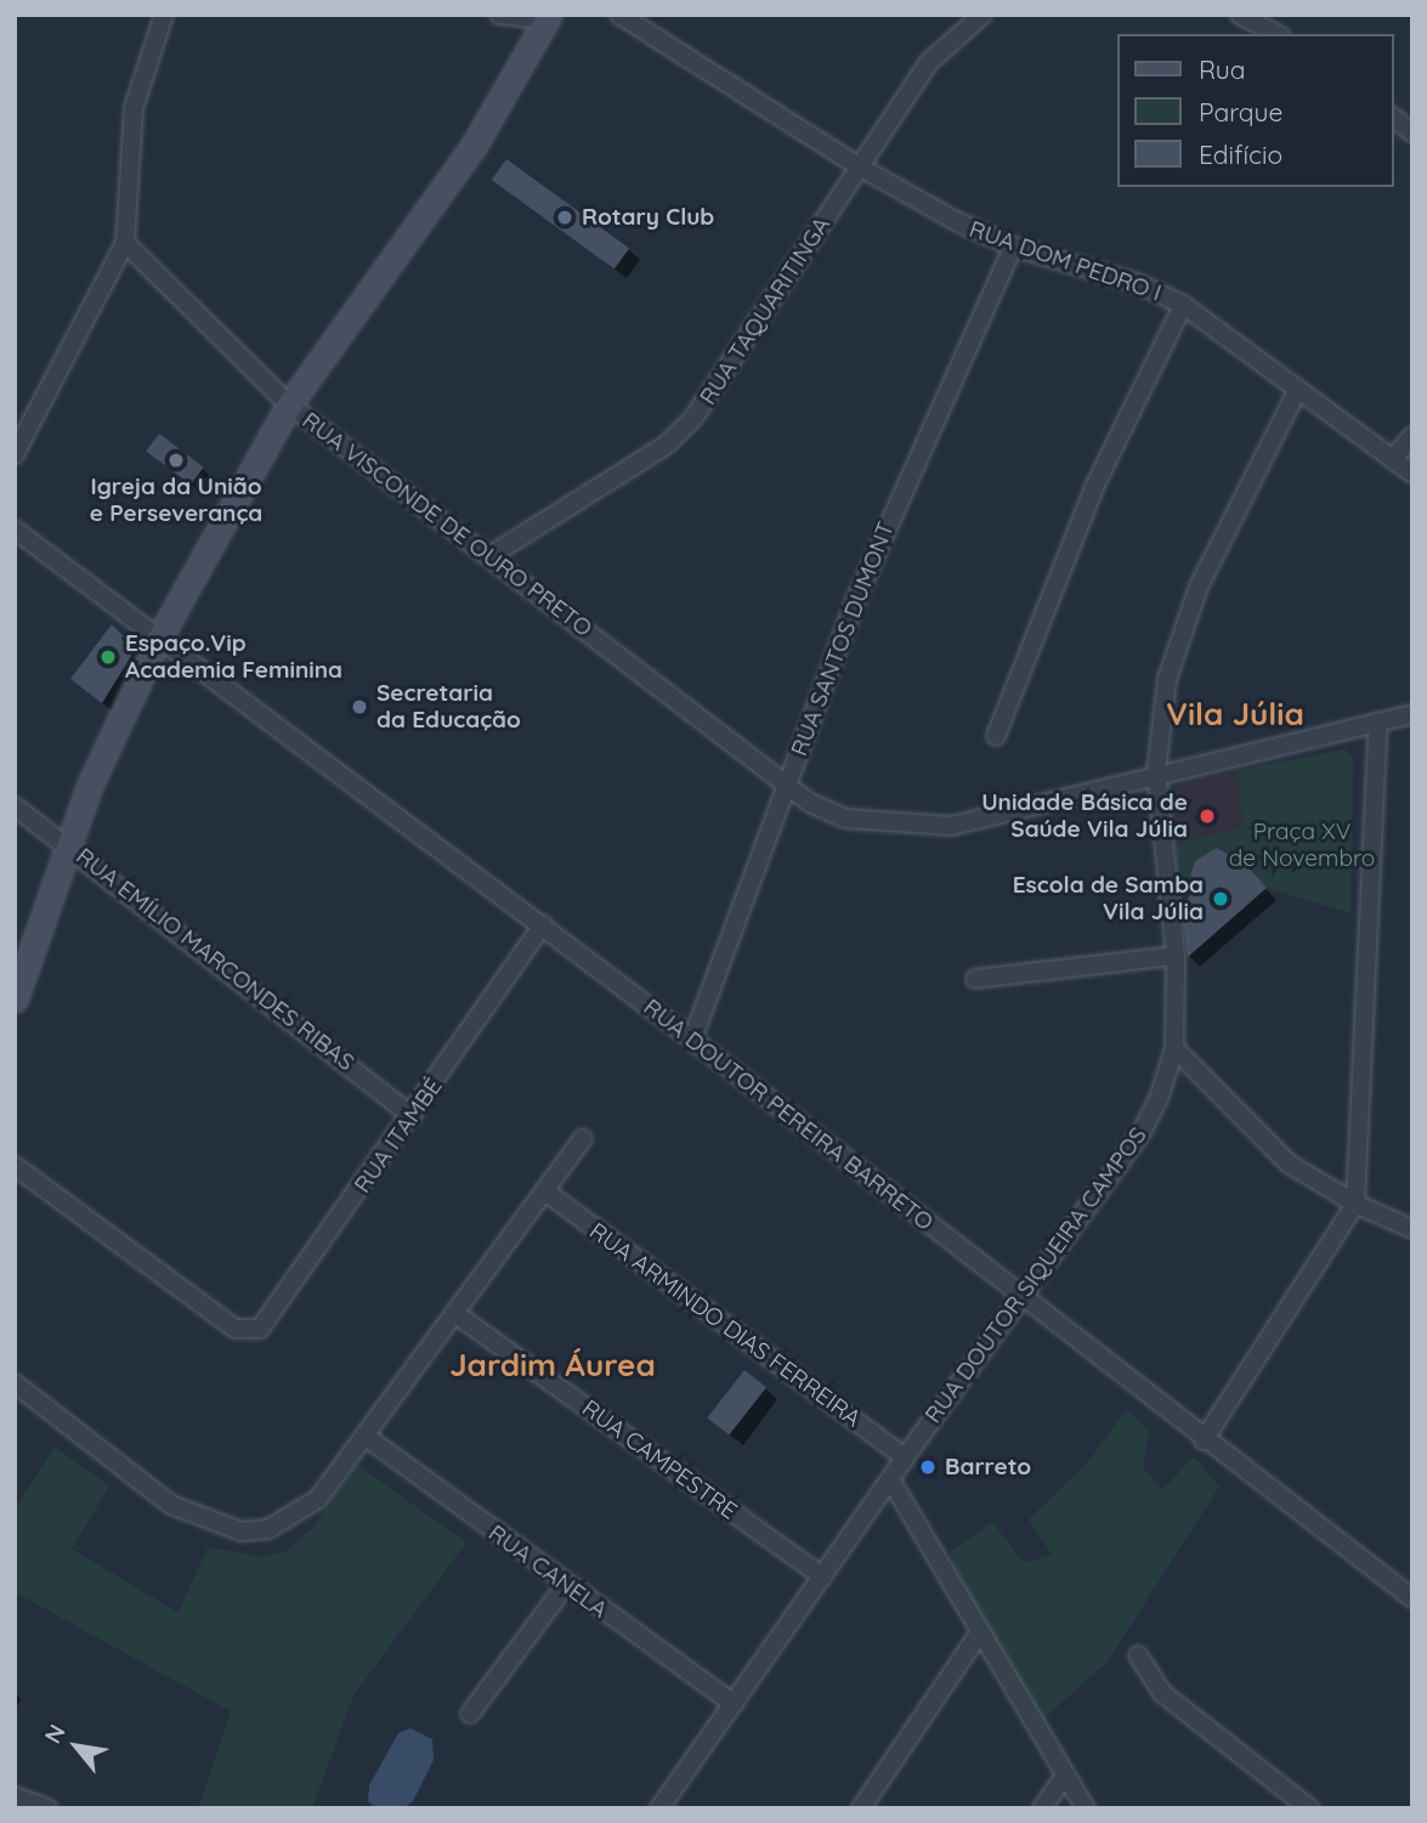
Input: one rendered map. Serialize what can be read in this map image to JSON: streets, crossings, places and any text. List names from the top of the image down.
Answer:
{
  "streets": {
    "street": [
      "RUA DOM PEDRO I",
      "RUA TAQUARITINGA",
      "RUA VISCONDE DE OURO PRETO",
      "RUA SANTOS DUMONT",
      "RUA EMÍLIO MARCONDES RIBAS",
      "RUA DOUTOR PEREIRA BARRETO",
      "RUA ITAMBÉ",
      "RUA DOUTOR SIQUEIRA CAMPOS",
      "RUA ARMINDO DIAS FERREIRA",
      "RUA CAMPESTRE",
      "RUA CANELA"
    ]
  },
  "crossings": [
    ["RUA DOM PEDRO I", "RUA TAQUARITINGA"],
    ["RUA DOM PEDRO I", "RUA SANTOS DUMONT"],
    ["RUA DOM PEDRO I", "RUA DOUTOR SIQUEIRA CAMPOS"],
    ["RUA TAQUARITINGA", "RUA VISCONDE DE OURO PRETO"],
    ["RUA VISCONDE DE OURO PRETO", "RUA SANTOS DUMONT"],
    ["RUA VISCONDE DE OURO PRETO", "RUA DOUTOR SIQUEIRA CAMPOS"],
    ["RUA SANTOS DUMONT", "RUA DOUTOR PEREIRA BARRETO"],
    ["RUA EMÍLIO MARCONDES RIBAS", "RUA ITAMBÉ"],
    ["RUA DOUTOR PEREIRA BARRETO", "RUA ITAMBÉ"],
    ["RUA DOUTOR PEREIRA BARRETO", "RUA DOUTOR SIQUEIRA CAMPOS"],
    ["RUA DOUTOR SIQUEIRA CAMPOS", "RUA ARMINDO DIAS FERREIRA"],
    ["RUA DOUTOR SIQUEIRA CAMPOS", "RUA CAMPESTRE"],
    ["RUA DOUTOR SIQUEIRA CAMPOS", "RUA CANELA"]
  ],
  "districts": ["Vila Júlia", "Jardim Áurea"],
  "parks": ["Praça XV de Novembro"],
  "places": [
    "Rotary Club",
    "Igreja da União e Perseverança",
    "Espaço.Vip Academia Feminina",
    "Secretaria da Educação",
    "Unidade Básica de Saúde Vila Júlia",
    "Escola de Samba Vila Júlia",
    "Barreto"
  ],
  "legend": ["Rua", "Parque", "Edifício"],
  "north": "top left"
}
